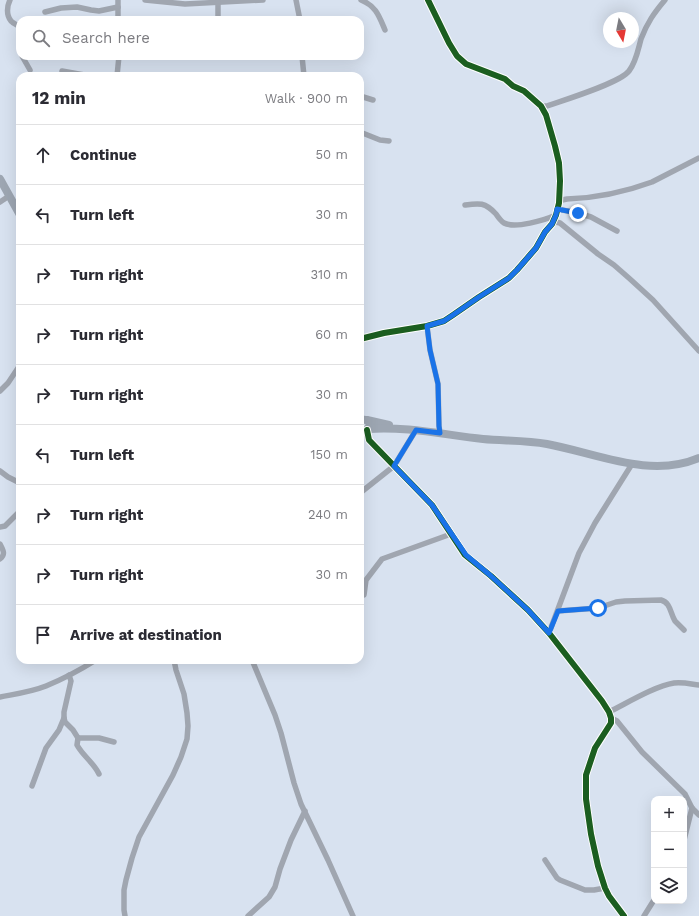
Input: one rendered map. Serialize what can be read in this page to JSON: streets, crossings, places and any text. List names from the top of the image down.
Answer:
{
  "north": "bottom",
  "page": {
    "search": "Search here",
    "heading": ["12 min", "Walk · 900 m"],
    "list": [
      ["Continue", "50 m"],
      ["Turn left", "30 m"],
      ["Turn right", "310 m"],
      ["Turn right", "60 m"],
      ["Turn right", "30 m"],
      ["Turn left", "150 m"],
      ["Turn right", "240 m"],
      ["Turn right", "30 m"],
      "Arrive at destination"
    ],
    "map_buttons": ["+", "−"]
  }
}
